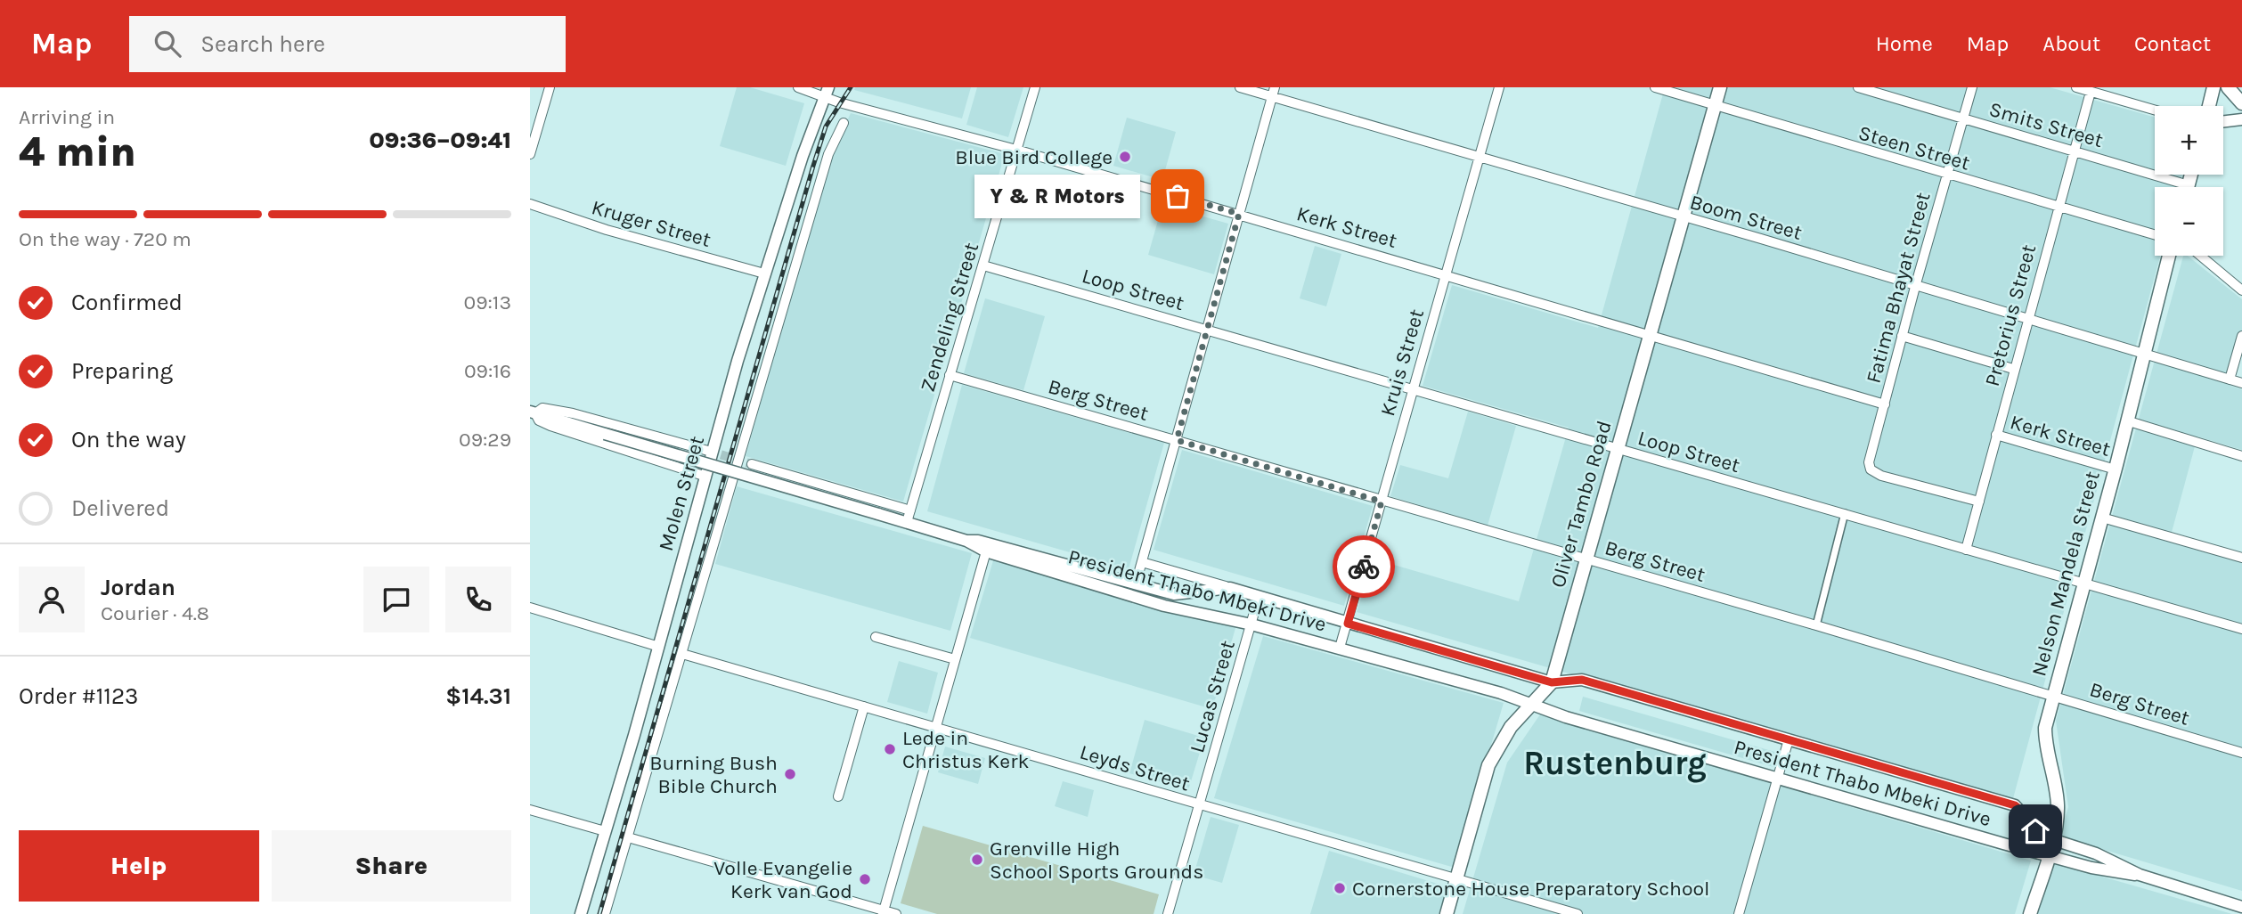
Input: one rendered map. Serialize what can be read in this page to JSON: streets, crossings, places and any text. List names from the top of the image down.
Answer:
{
  "streets": {
    "main road": ["Oliver Tambo Road", "Nelson Mandela Street"],
    "street": [
      "Smits Street",
      "Steen Street",
      "Boom Street",
      "Kruger Street",
      "Kerk Street",
      "Fatima Bhayat Street",
      "Loop Street",
      "Pretorius Street",
      "Zendeling Street",
      "Kruis Street",
      "Berg Street",
      "Molen Street",
      "President Thabo Mbeki Drive",
      "Lucas Street",
      "Leyds Street"
    ]
  },
  "crossings": [
    ["Smits Street", "Fatima Bhayat Street"],
    ["Smits Street", "Pretorius Street"],
    ["Steen Street", "Fatima Bhayat Street"],
    ["Steen Street", "Pretorius Street"],
    ["Steen Street", "Oliver Tambo Road"],
    ["Boom Street", "Fatima Bhayat Street"],
    ["Boom Street", "Pretorius Street"],
    ["Boom Street", "Kruis Street"],
    ["Boom Street", "Oliver Tambo Road"],
    ["Boom Street", "Nelson Mandela Street"],
    ["Kruger Street", "Molen Street"],
    ["Kerk Street", "Fatima Bhayat Street"],
    ["Kerk Street", "Pretorius Street"],
    ["Kerk Street", "Zendeling Street"],
    ["Kerk Street", "Kruis Street"],
    ["Kerk Street", "Molen Street"],
    ["Kerk Street", "Oliver Tambo Road"],
    ["Kerk Street", "Nelson Mandela Street"],
    ["Fatima Bhayat Street", "Pretorius Street"],
    ["Loop Street", "Pretorius Street"],
    ["Loop Street", "Zendeling Street"],
    ["Loop Street", "Kruis Street"],
    ["Loop Street", "Oliver Tambo Road"],
    ["Loop Street", "Nelson Mandela Street"],
    ["Zendeling Street", "Berg Street"],
    ["Zendeling Street", "President Thabo Mbeki Drive"],
    ["Kruis Street", "Berg Street"],
    ["Kruis Street", "President Thabo Mbeki Drive"],
    ["Berg Street", "Oliver Tambo Road"],
    ["Berg Street", "Nelson Mandela Street"],
    ["Oliver Tambo Road", "President Thabo Mbeki Drive"],
    ["Nelson Mandela Street", "President Thabo Mbeki Drive"],
    ["President Thabo Mbeki Drive", "Lucas Street"],
    ["Lucas Street", "Leyds Street"]
  ],
  "districts": ["Rustenburg"],
  "places": [
    "Blue Bird College",
    "Y & R Motors",
    "Lede in Christus Kerk",
    "Burning Bush Bible Church",
    "Grenville High School Sports Grounds",
    "Volle Evangelie Kerk van God",
    "Cornerstone House Preparatory School"
  ],
  "page": {
    "header": "Map",
    "search": "Search here",
    "nav": [
      "Home",
      "Map",
      "About",
      "Contact"
    ],
    "heading": ["4 min", "Arriving in", "09:36–09:41"],
    "panel": [
      "Jordan",
      "Courier · 4.8",
      "Order #1123",
      "$14.31"
    ],
    "map_buttons": ["+", "−"],
    "bubble": "Y & R Motors",
    "bar": "On the way · 720 m",
    "list": [
      ["Confirmed", "09:13"],
      ["Preparing", "09:16"],
      ["On the way", "09:29"],
      "Delivered"
    ],
    "buttons": ["Help", "Share"]
  }
}
